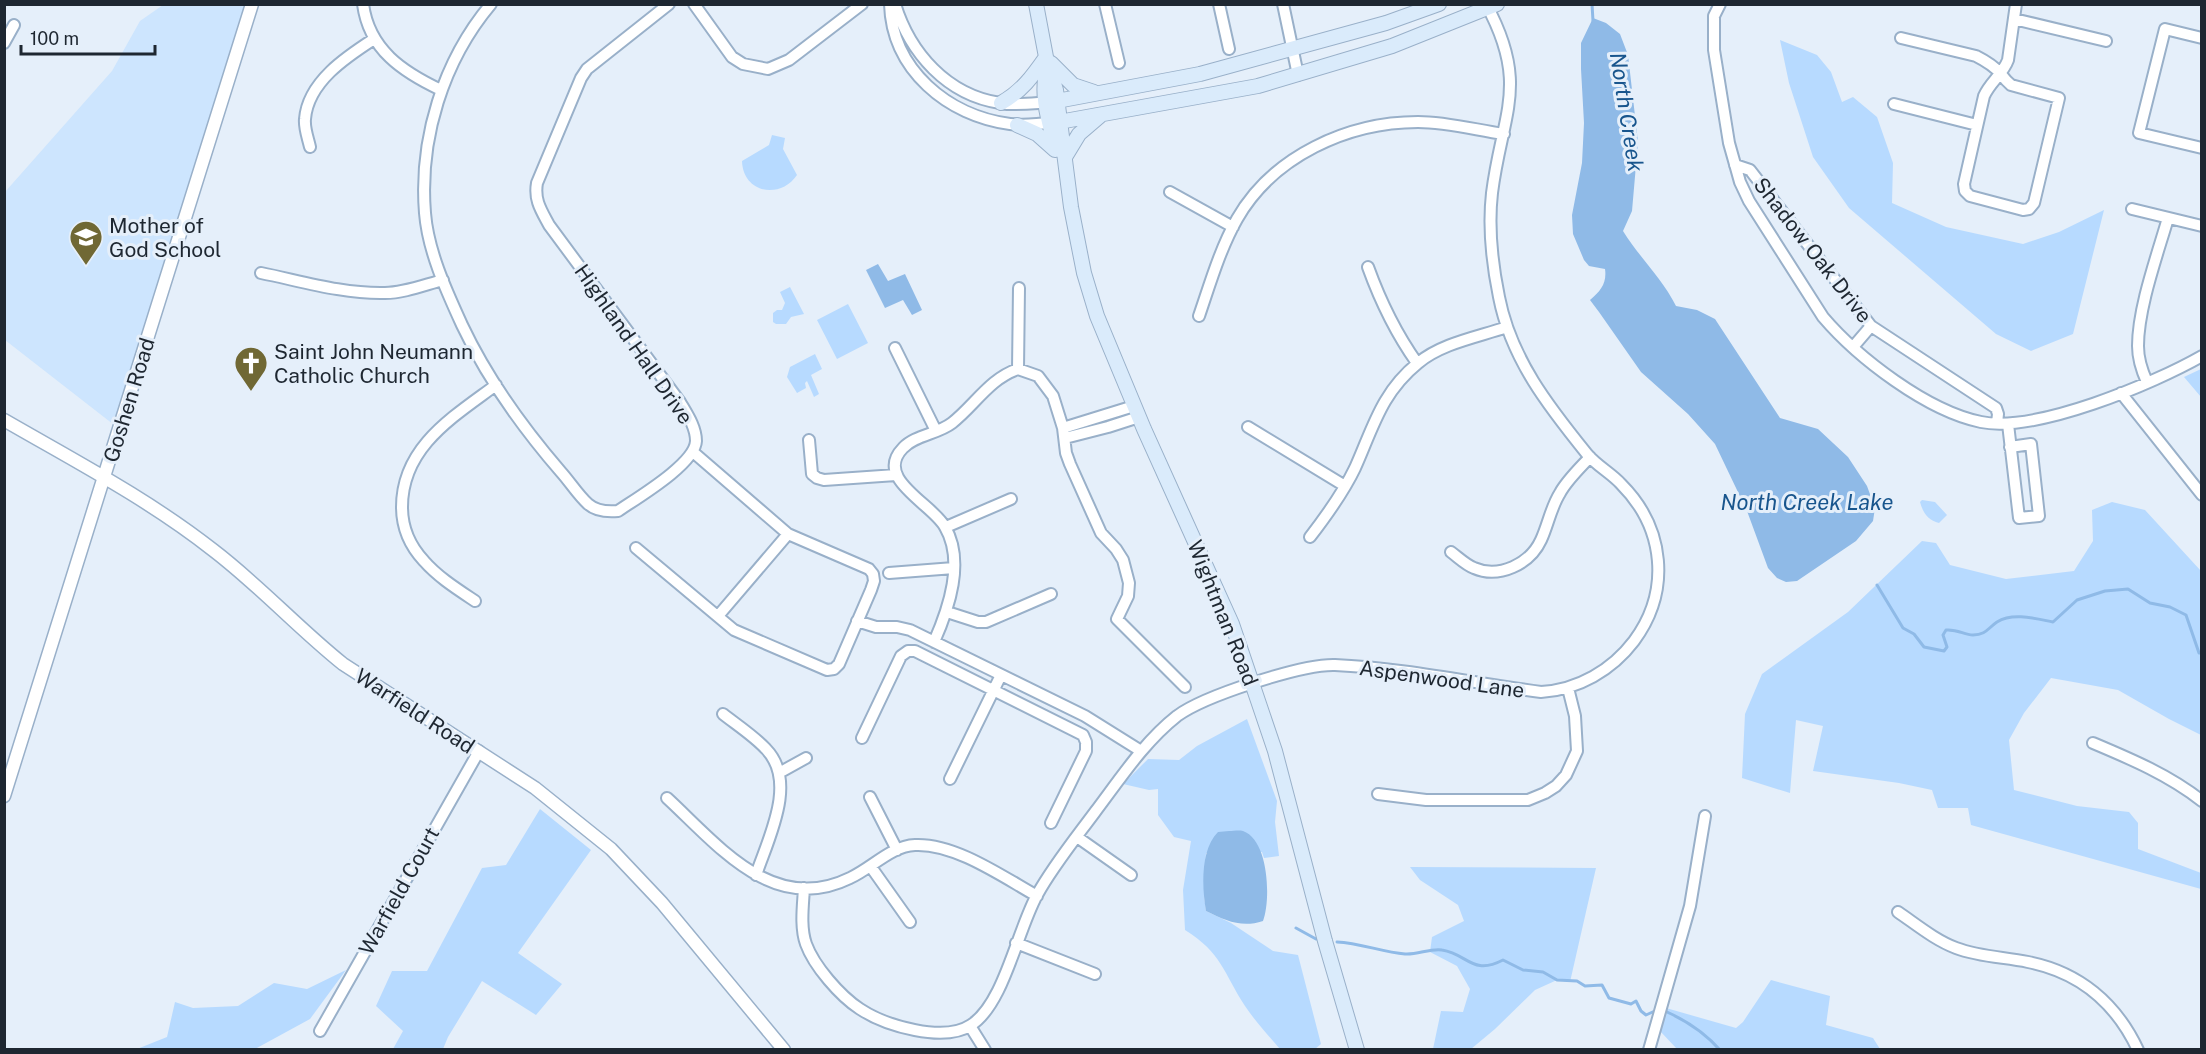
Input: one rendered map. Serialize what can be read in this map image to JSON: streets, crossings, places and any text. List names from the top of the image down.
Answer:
{
  "streets": {
    "main road": ["Wightman Road"],
    "street": [
      "Shadow Oak Drive",
      "Highland Hall Drive",
      "Goshen Road",
      "Aspenwood Lane",
      "Warfield Road",
      "Warfield Court"
    ]
  },
  "crossings": [
    ["Goshen Road", "Warfield Road"],
    ["Wightman Road", "Aspenwood Lane"],
    ["Warfield Road", "Warfield Court"]
  ],
  "water": ["North Creek", "North Creek Lake"],
  "places": {
    "school or university": ["Mother of God School"],
    "church": ["Saint John Neumann Catholic Church"]
  },
  "scale_bar": "100 m"
}
